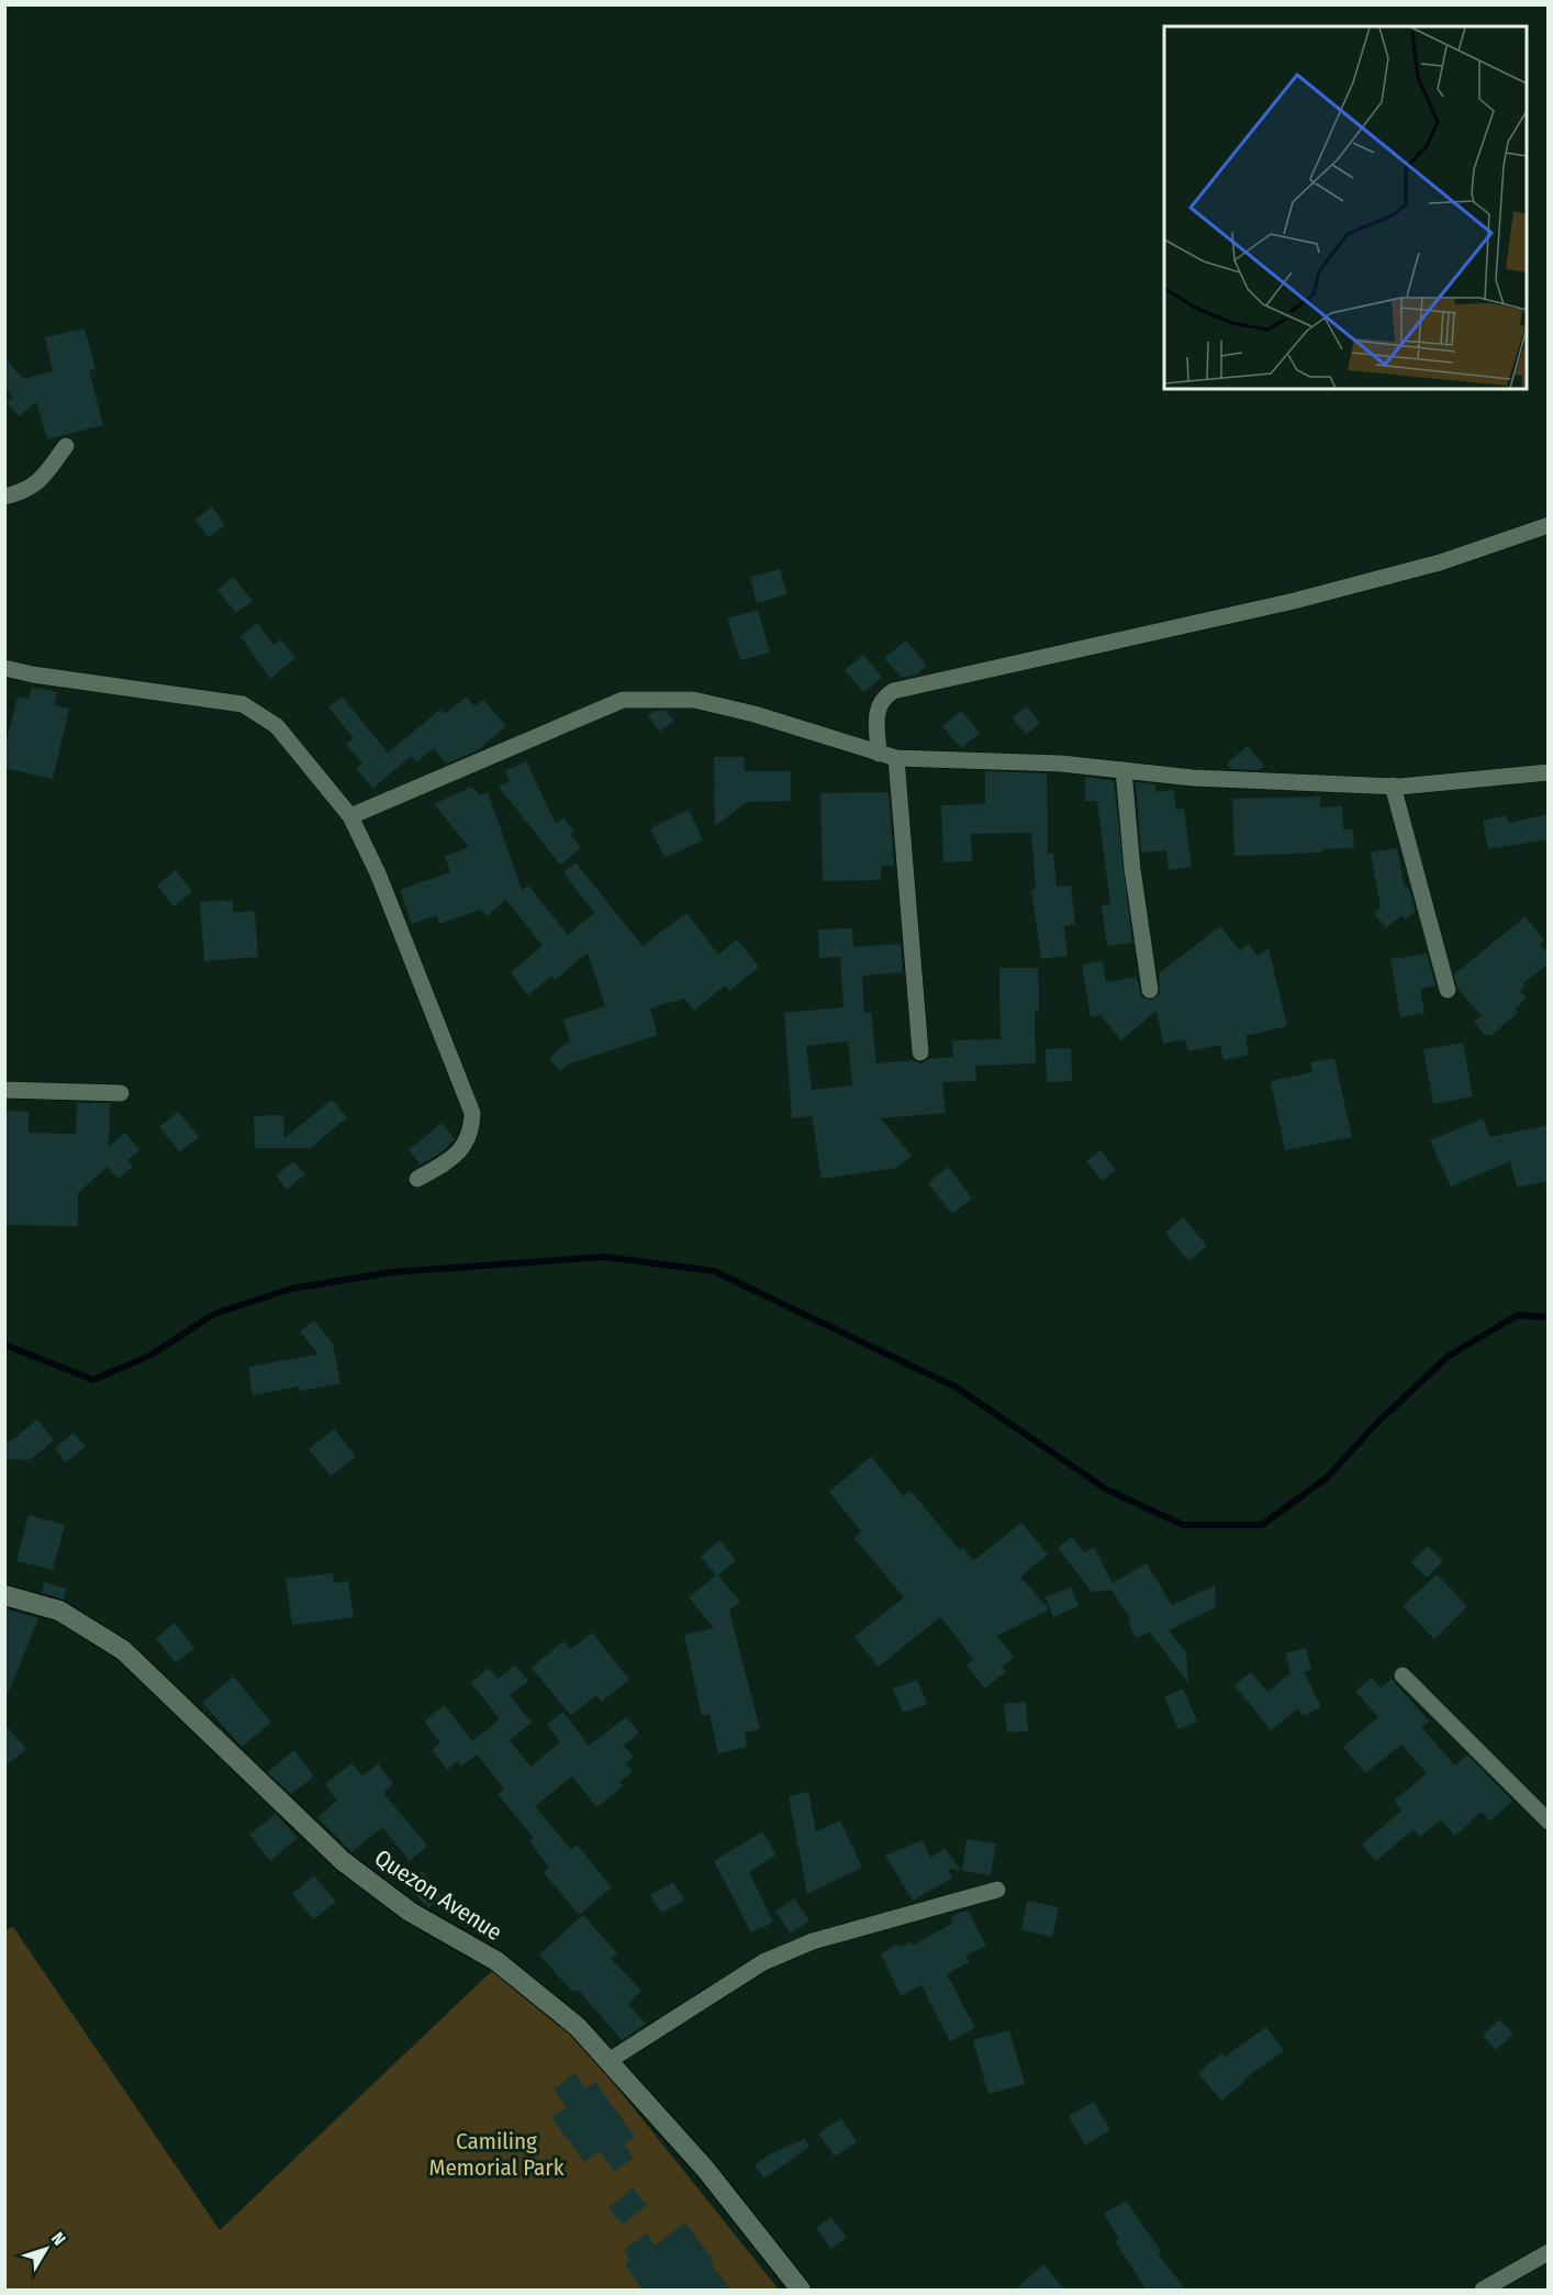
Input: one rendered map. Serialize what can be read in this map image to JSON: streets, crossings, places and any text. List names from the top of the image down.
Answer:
{
  "streets": {
    "street": ["Quezon Avenue"]
  },
  "parks": ["Camiling Memorial Park"],
  "north": "top right"
}
